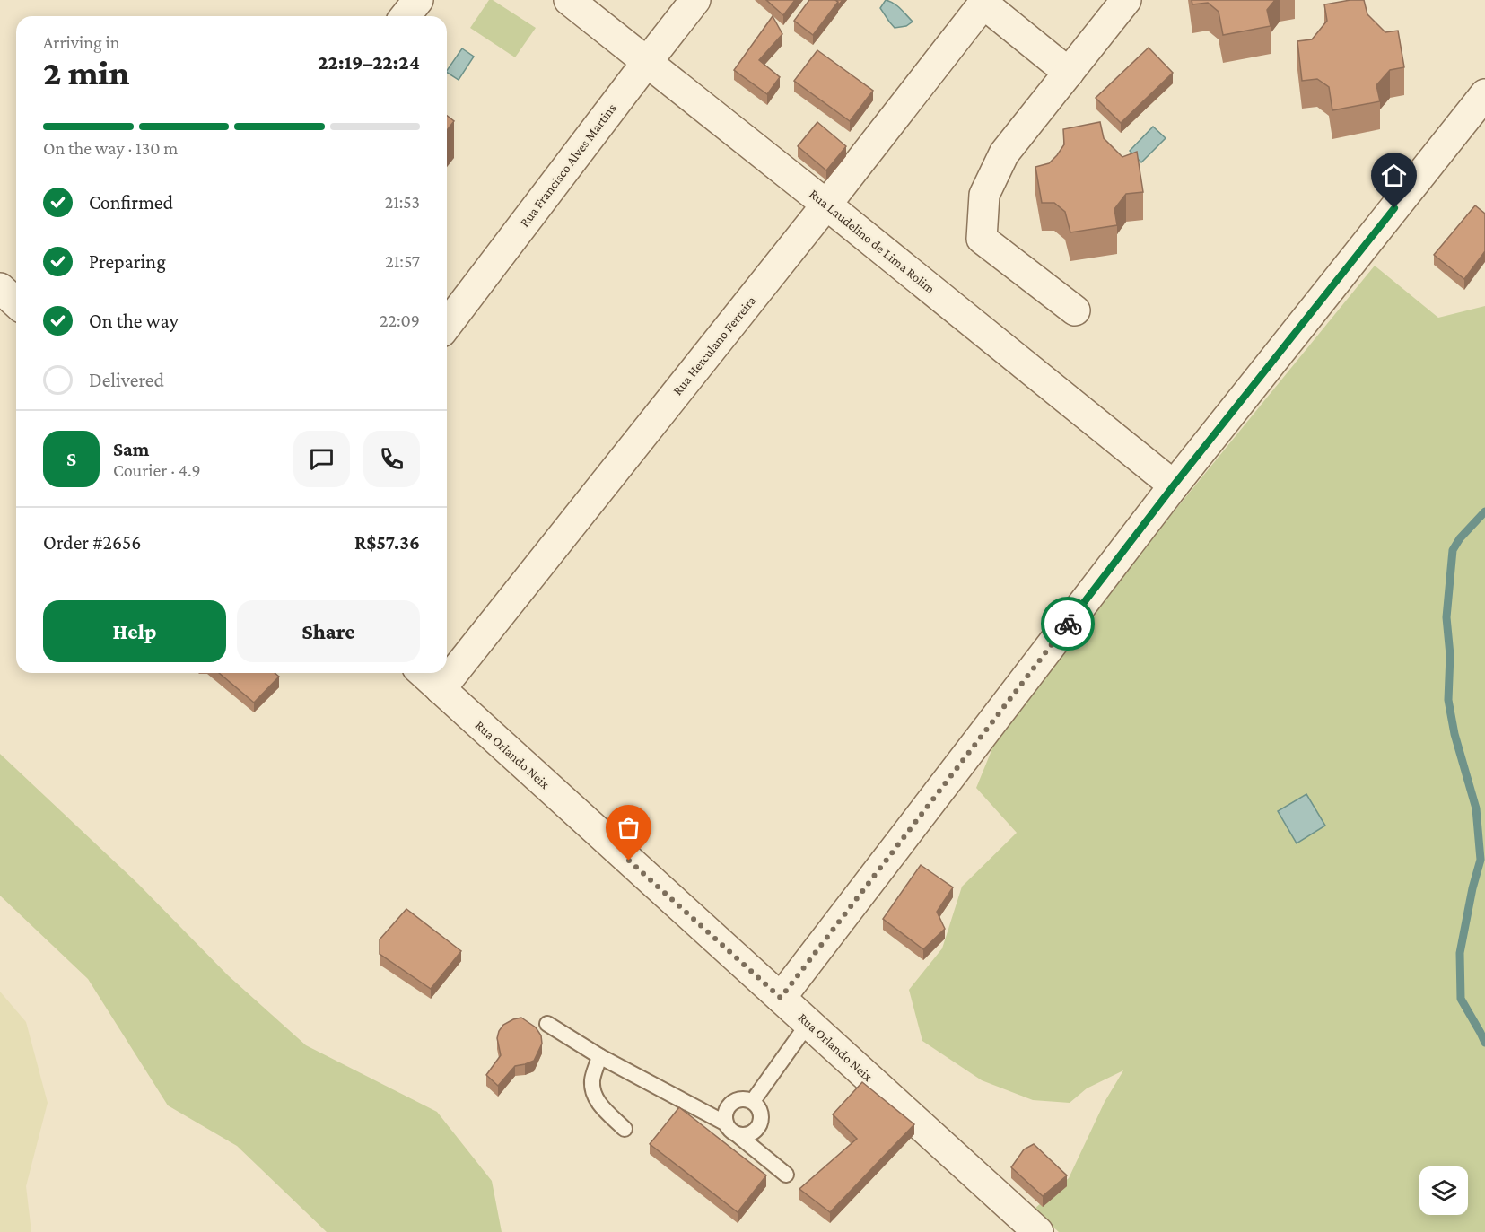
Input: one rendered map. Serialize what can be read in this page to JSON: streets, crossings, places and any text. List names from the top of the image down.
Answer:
{
  "streets": {
    "street": [
      "Rua Francisco Alves Martins",
      "Rua Laudelino de Lima Rolim",
      "Rua Herculano Ferreira",
      "Rua Orlando Neix"
    ]
  },
  "crossings": [
    ["Rua Francisco Alves Martins", "Rua Laudelino de Lima Rolim"],
    ["Rua Laudelino de Lima Rolim", "Rua Herculano Ferreira"],
    ["Rua Herculano Ferreira", "Rua Orlando Neix"]
  ],
  "page": {
    "heading": ["2 min", "Arriving in", "22:19–22:24"],
    "panel": [
      "Sam",
      "Courier · 4.9",
      "Order #2656",
      "R$57.36"
    ],
    "bar": "On the way · 130 m",
    "list": [
      ["Confirmed", "21:53"],
      ["Preparing", "21:57"],
      ["On the way", "22:09"],
      "Delivered"
    ],
    "round": "S",
    "buttons": ["Help", "Share"]
  }
}
